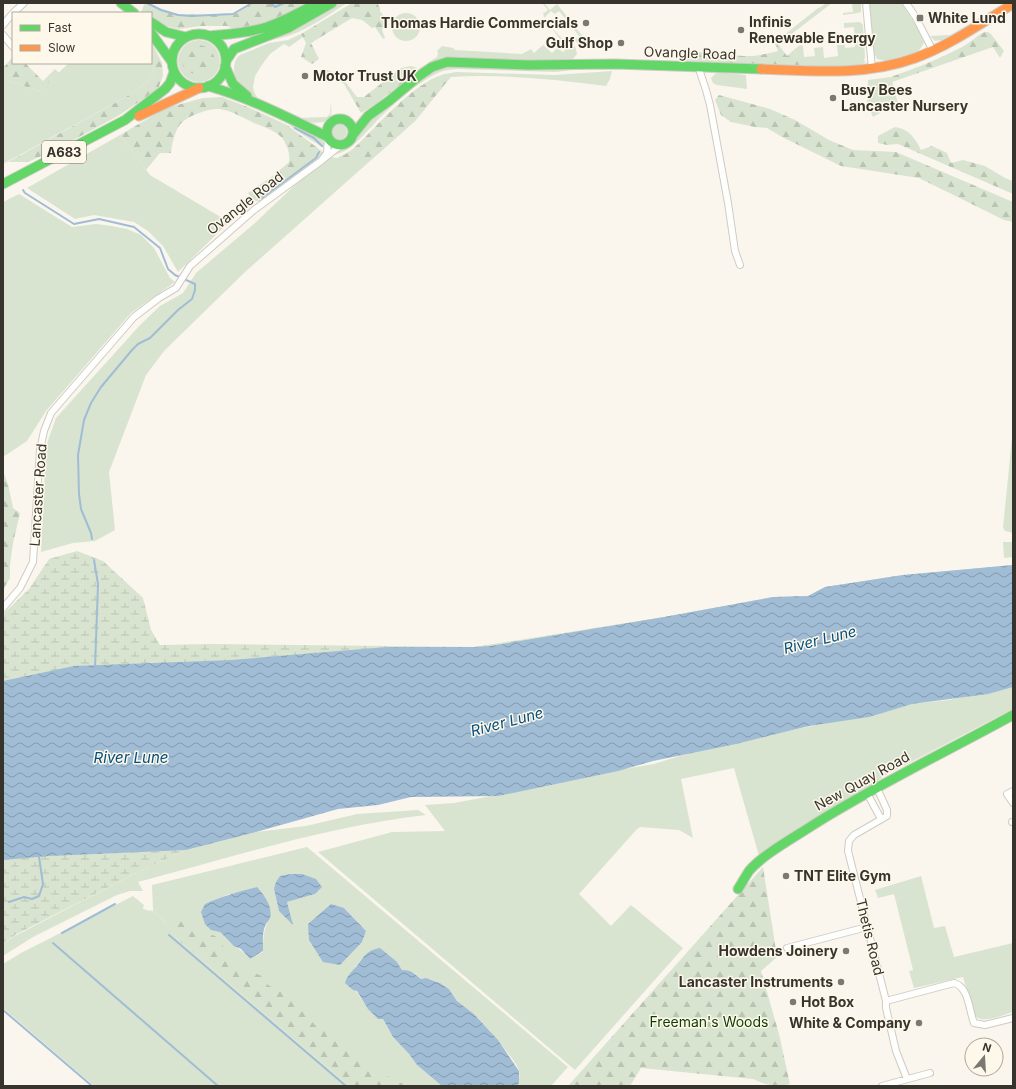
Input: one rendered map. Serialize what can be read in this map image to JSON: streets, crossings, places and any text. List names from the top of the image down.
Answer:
{
  "streets": {
    "main road": ["Ovangle Road", "A683", "New Quay Road"],
    "street": ["Lancaster Road", "Thetis Road"]
  },
  "crossings": [
    ["Ovangle Road", "Lancaster Road"]
  ],
  "water": ["River Lune"],
  "parks": ["Freeman's Woods"],
  "places": {
    "transit": ["White Lund"],
    "other": [
      "Thomas Hardie Commercials",
      "Infinis Renewable Energy",
      "Gulf Shop",
      "Motor Trust UK",
      "Busy Bees Lancaster Nursery",
      "TNT Elite Gym",
      "Howdens Joinery",
      "Lancaster Instruments",
      "Hot Box",
      "White & Company"
    ]
  },
  "legend": ["Fast", "Slow"],
  "north": "top"
}
